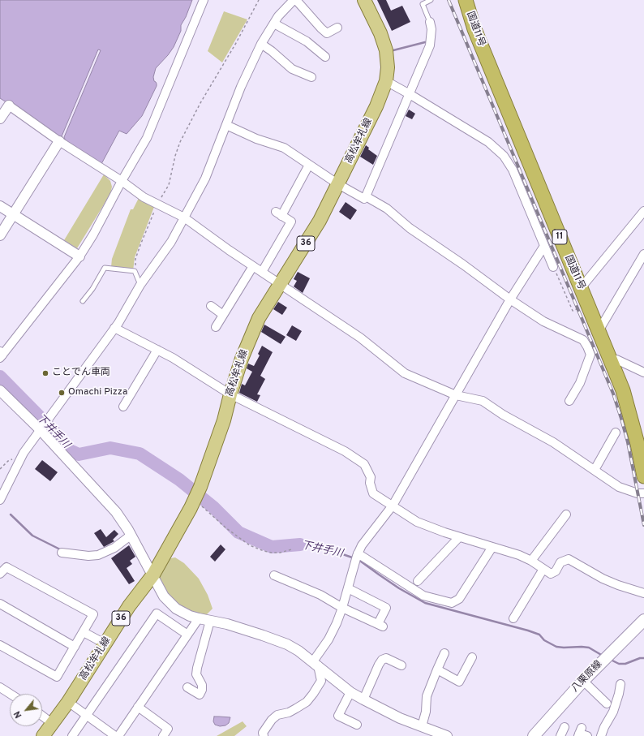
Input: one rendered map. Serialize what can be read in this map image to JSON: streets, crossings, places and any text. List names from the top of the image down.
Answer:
{
  "streets": {
    "highway": ["国道11号", "11"],
    "main road": ["高松牟礼線", "36", "八栗原線"]
  },
  "water": ["下井手川"],
  "places": ["ことでん車両", "Omachi Pizza"],
  "north": "bottom left"
}
